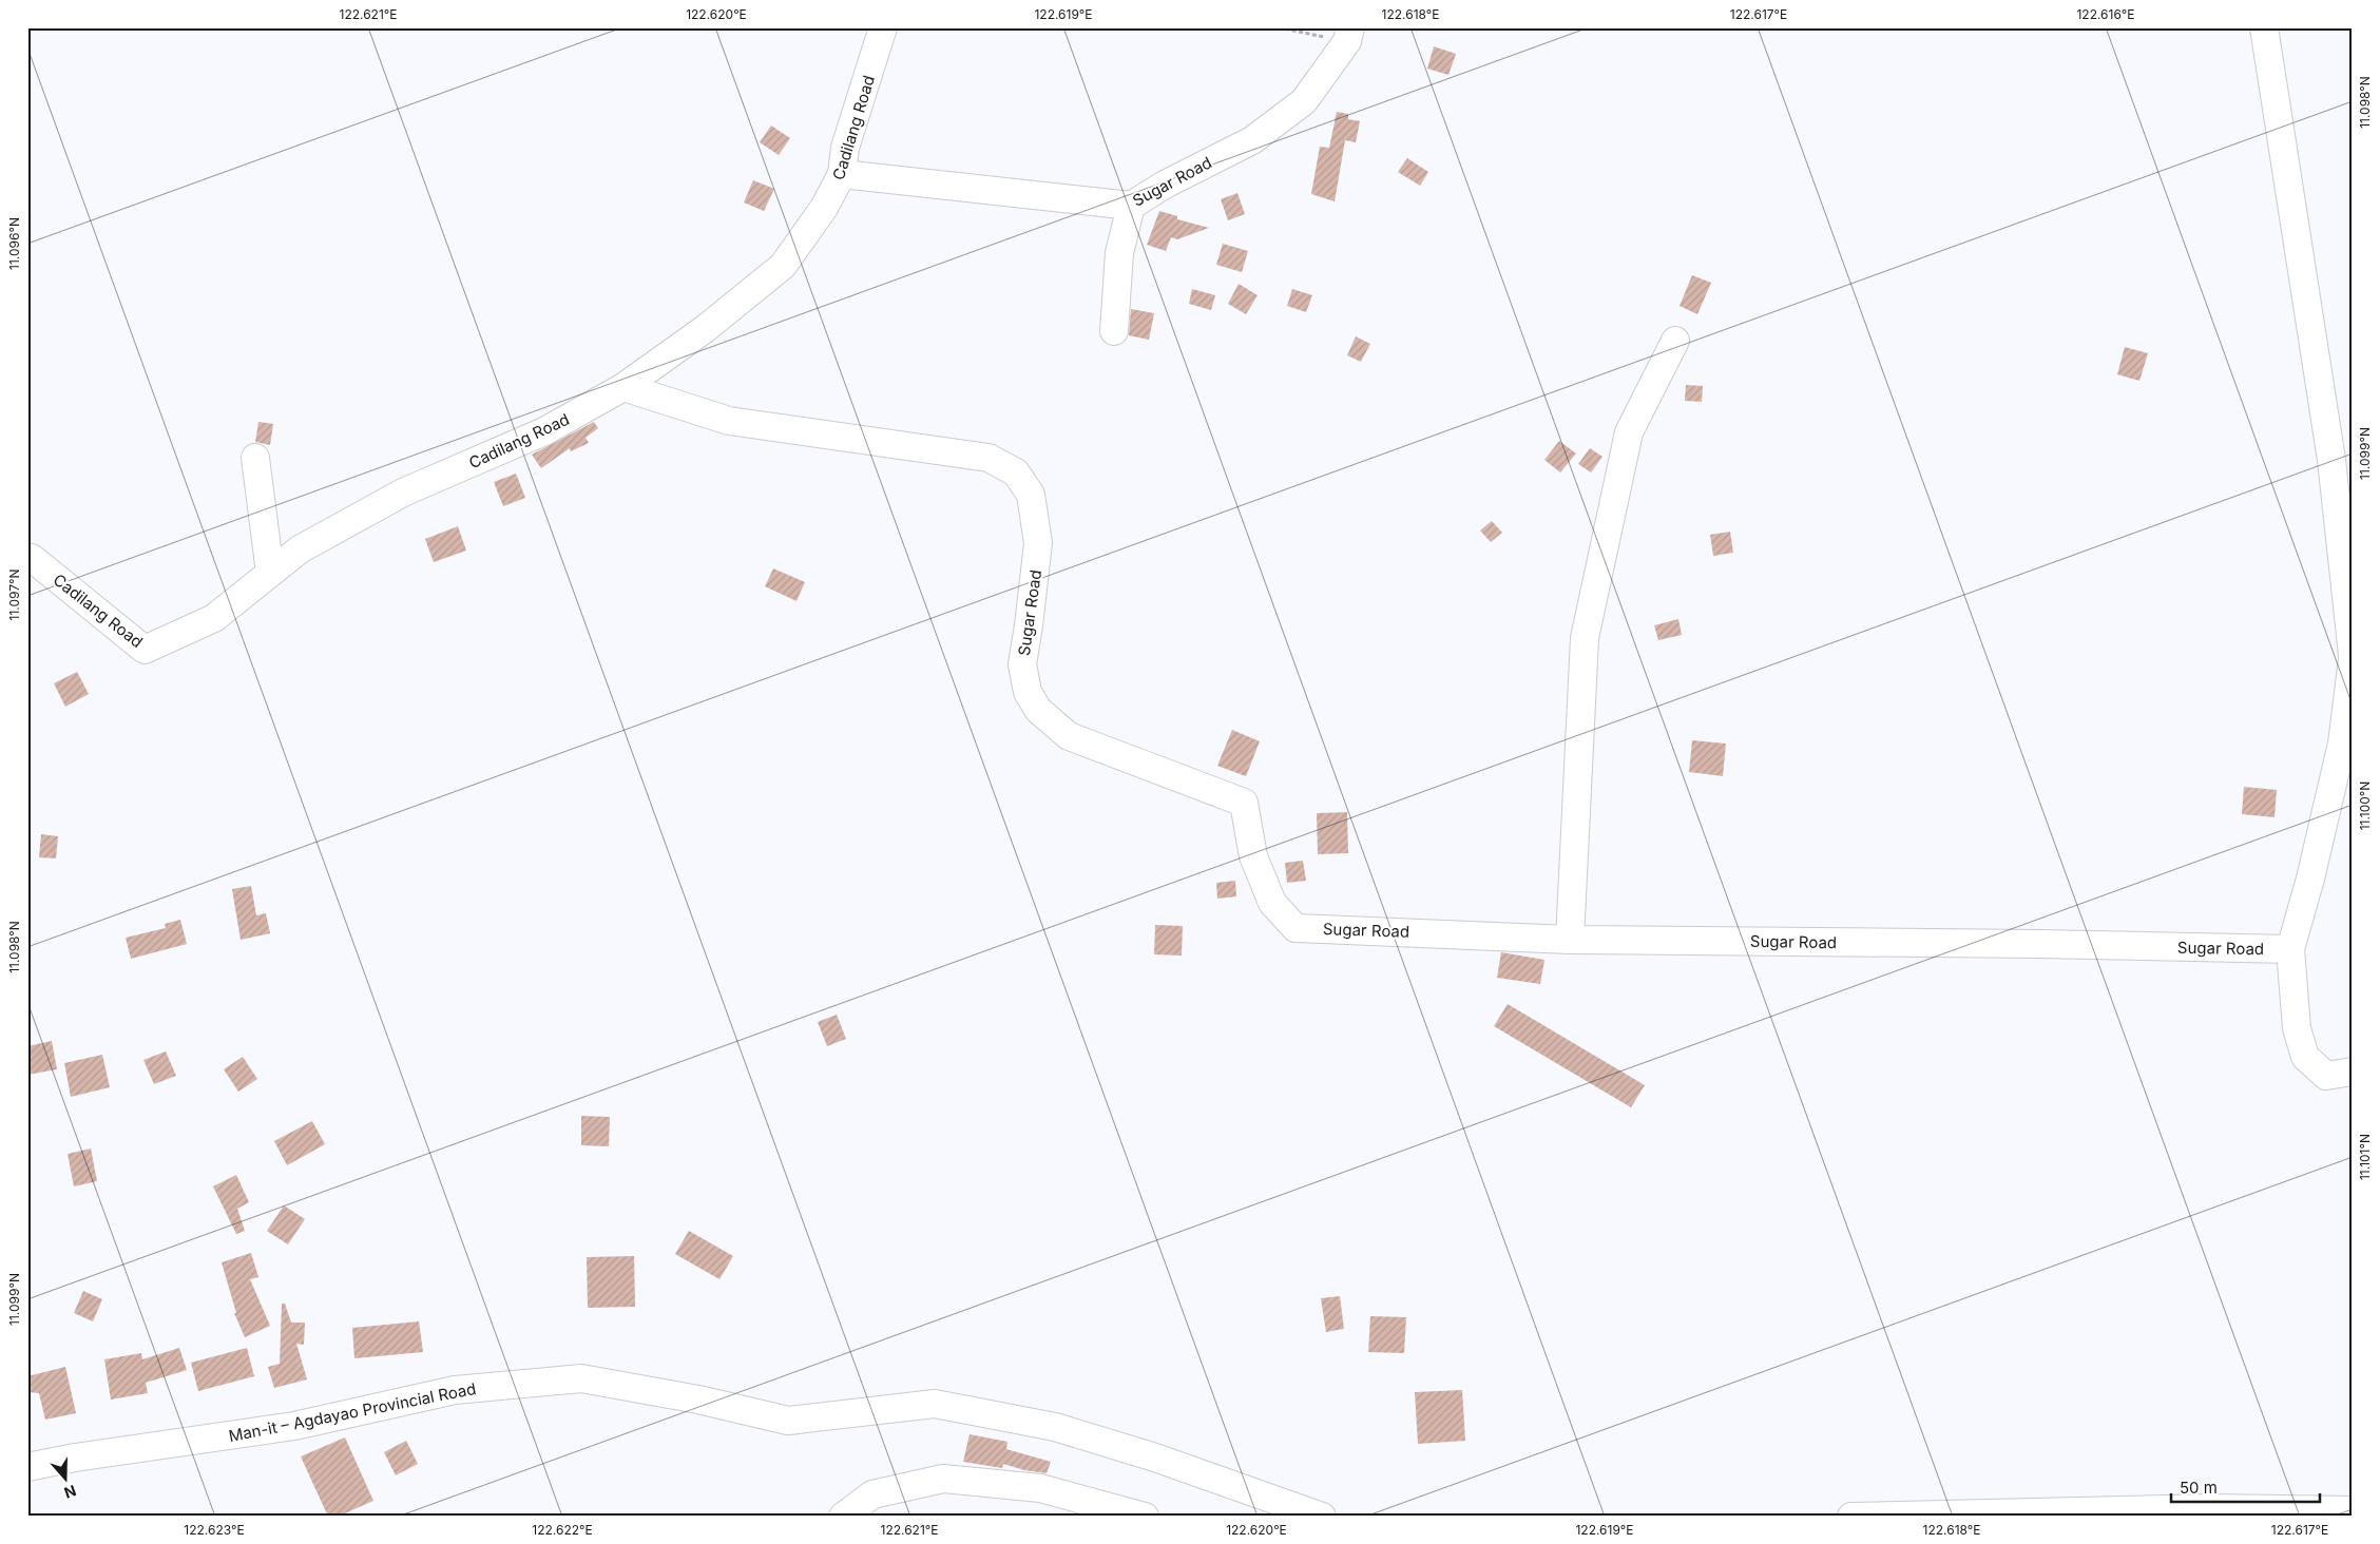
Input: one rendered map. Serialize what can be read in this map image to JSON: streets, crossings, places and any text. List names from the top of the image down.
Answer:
{
  "streets": {
    "street": ["Cadilang Road", "Sugar Road", "Man-it – Agdayao Provincial Road"]
  },
  "crossings": [
    ["Cadilang Road", "Sugar Road"]
  ],
  "scale_bar": "50 m",
  "north": "bottom",
  "coordinates": [
    "122.621°E",
    "122.620°E",
    "122.619°E",
    "122.618°E",
    "122.617°E",
    "122.616°E",
    "11.098°N",
    "11.096°N",
    "11.099°N",
    "11.097°N",
    "11.100°N",
    "11.101°N",
    "122.623°E",
    "122.622°E"
  ]
}
